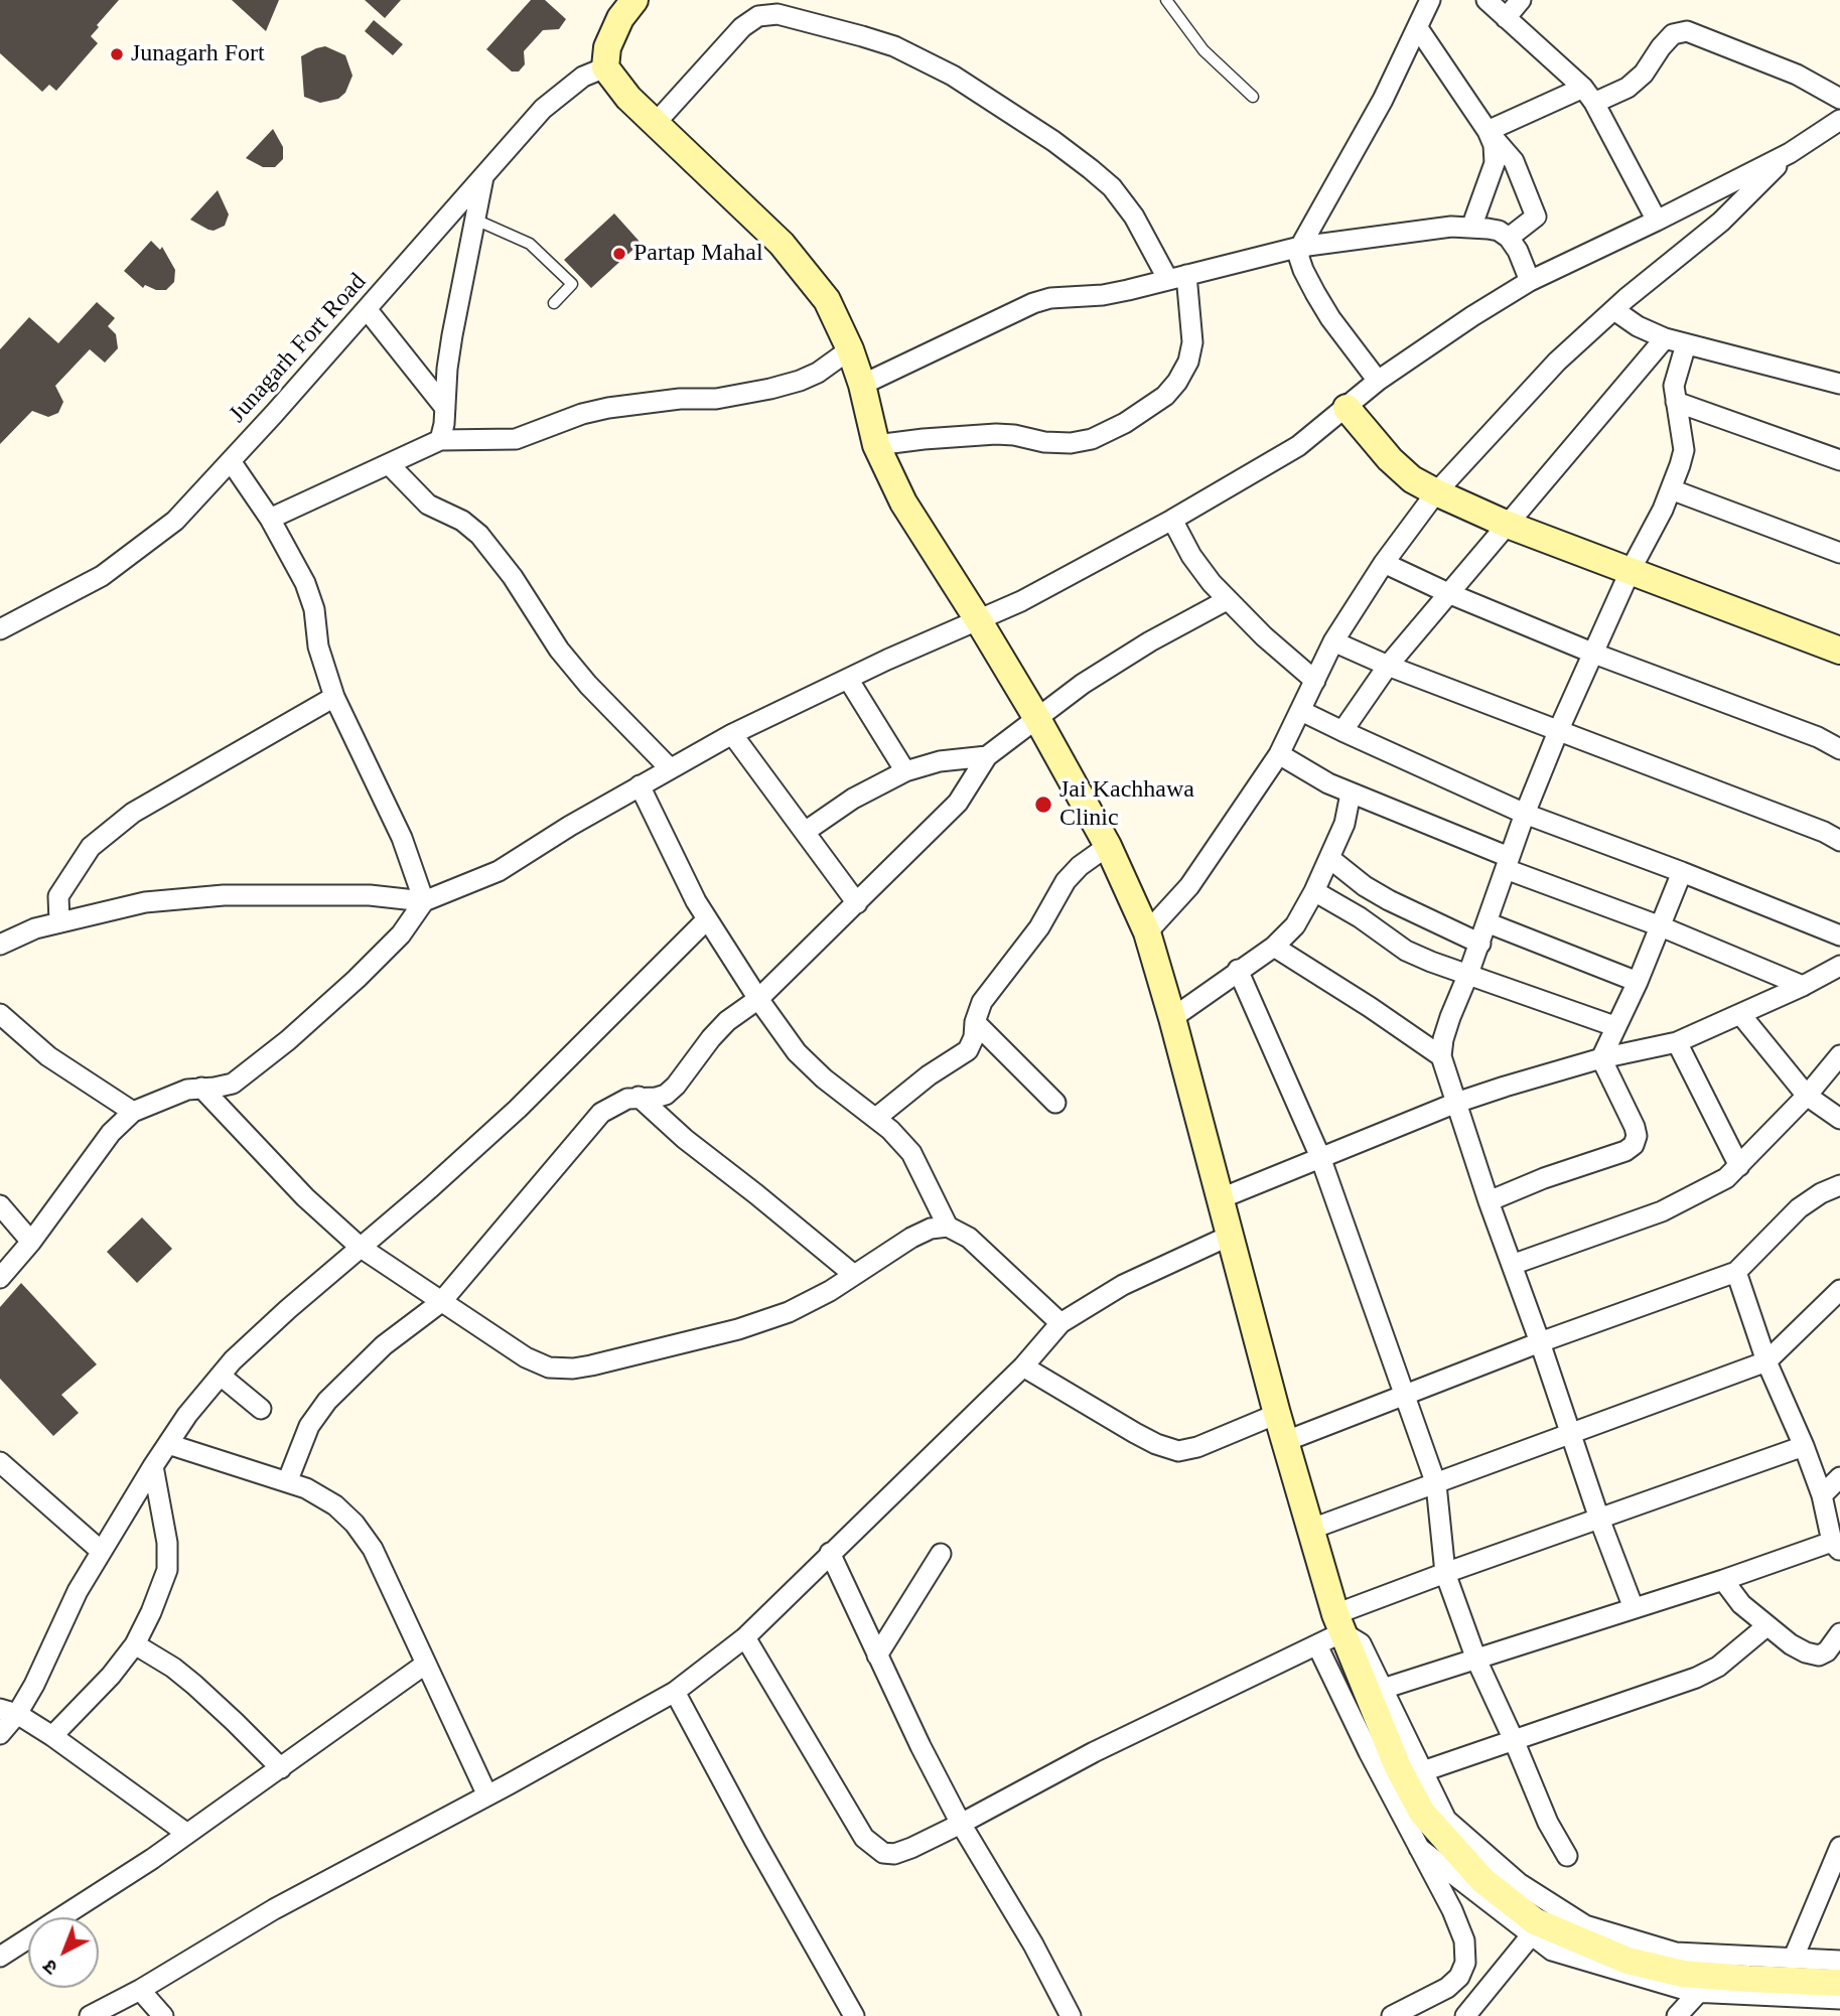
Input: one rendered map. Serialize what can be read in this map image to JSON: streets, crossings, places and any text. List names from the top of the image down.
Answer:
{
  "streets": {
    "street": ["Junagarh Fort Road"]
  },
  "places": ["Junagarh Fort", "Partap Mahal", "Jai Kachhawa Clinic"],
  "north": "bottom left"
}
